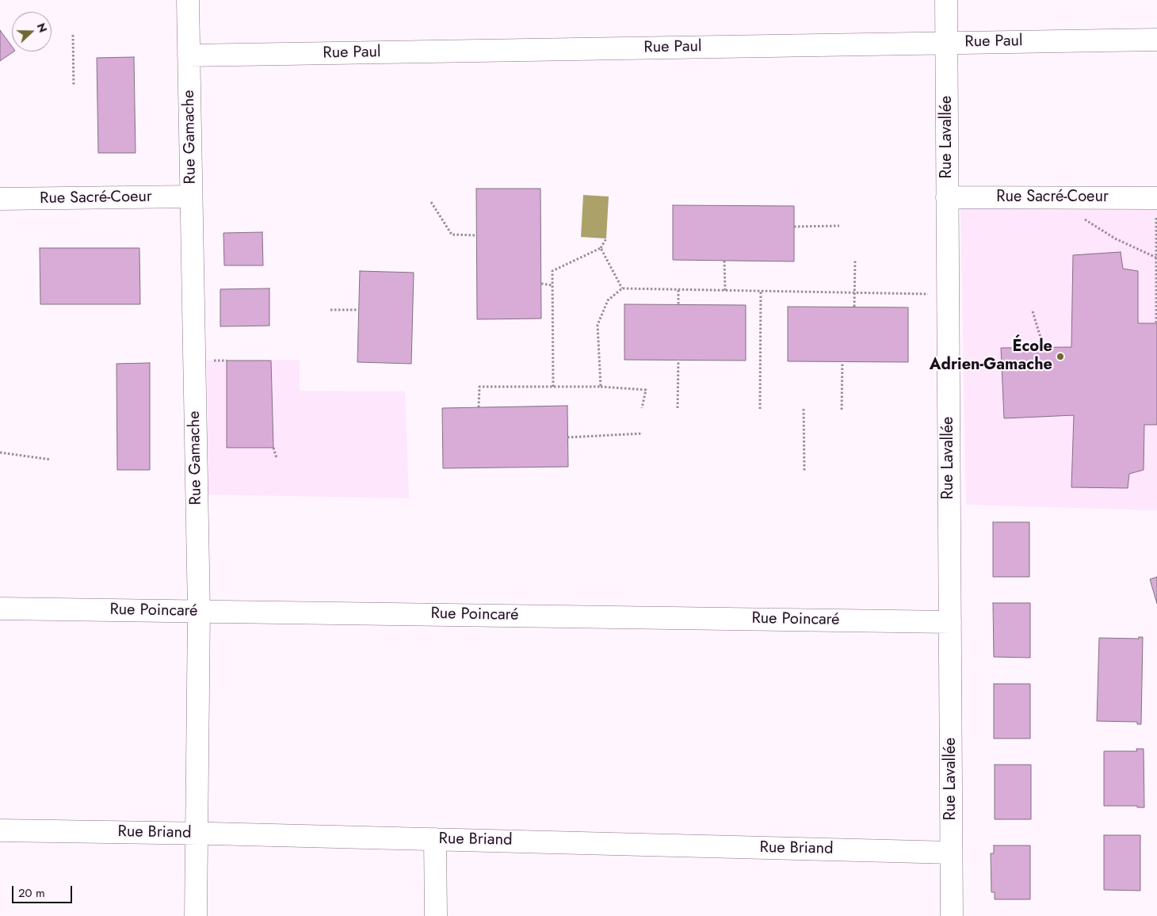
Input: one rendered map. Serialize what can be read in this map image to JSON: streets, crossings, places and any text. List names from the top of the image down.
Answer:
{
  "streets": {
    "street": [
      "Rue Paul",
      "Rue Gamache",
      "Rue Lavallée",
      "Rue Sacré-Coeur",
      "Rue Poincaré",
      "Rue Briand"
    ]
  },
  "crossings": [
    ["Rue Paul", "Rue Gamache"],
    ["Rue Paul", "Rue Lavallée"],
    ["Rue Gamache", "Rue Sacré-Coeur"],
    ["Rue Gamache", "Rue Poincaré"],
    ["Rue Gamache", "Rue Briand"],
    ["Rue Lavallée", "Rue Sacré-Coeur"],
    ["Rue Lavallée", "Rue Poincaré"],
    ["Rue Lavallée", "Rue Briand"]
  ],
  "places": ["École Adrien-Gamache"],
  "scale_bar": "20 m",
  "north": "right"
}
